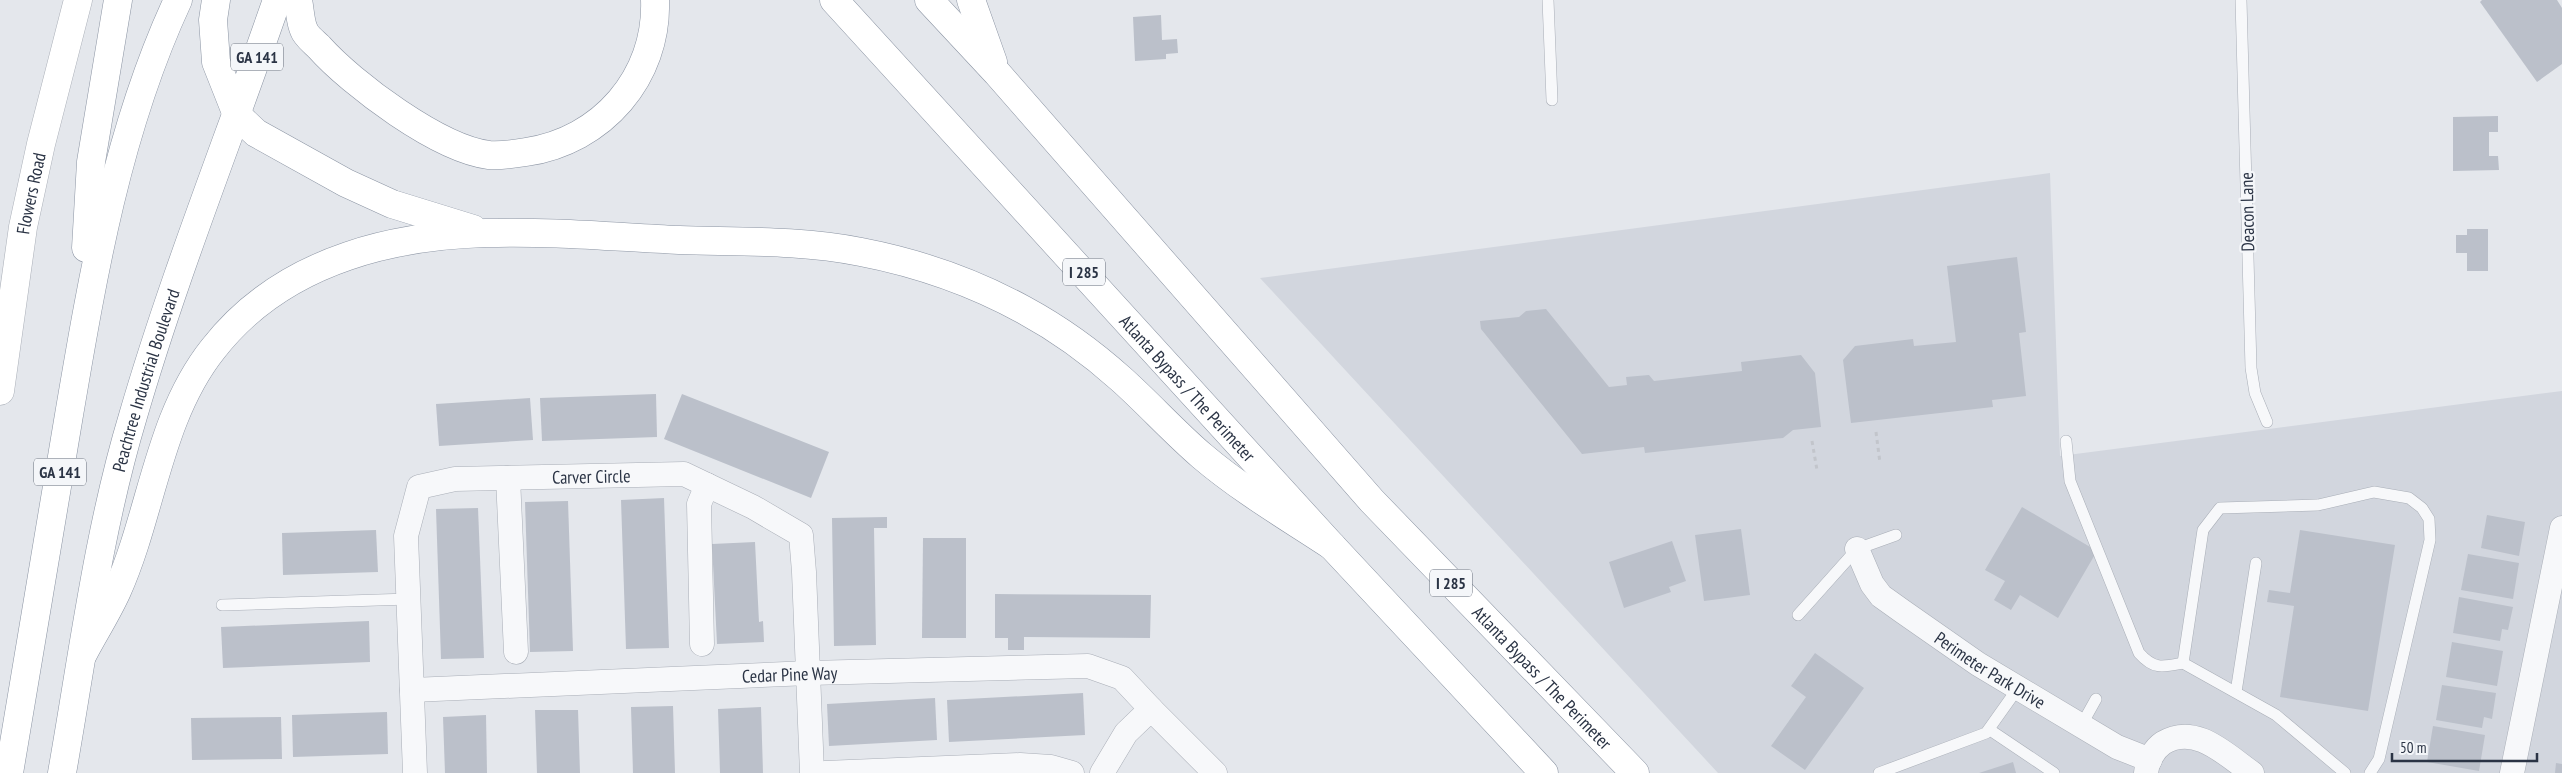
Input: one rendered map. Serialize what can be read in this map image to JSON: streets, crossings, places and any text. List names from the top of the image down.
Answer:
{
  "streets": {
    "main road": [
      "GA 141",
      "Flowers Road",
      "I 285",
      "Peachtree Industrial Boulevard",
      "Atlanta Bypass / The Perimeter"
    ],
    "street": ["Carver Circle", "Perimeter Park Drive", "Cedar Pine Way"],
    "lane": ["Deacon Lane"]
  },
  "crossings": [
    ["Carver Circle", "Cedar Pine Way"]
  ],
  "scale_bar": "50 m"
}
